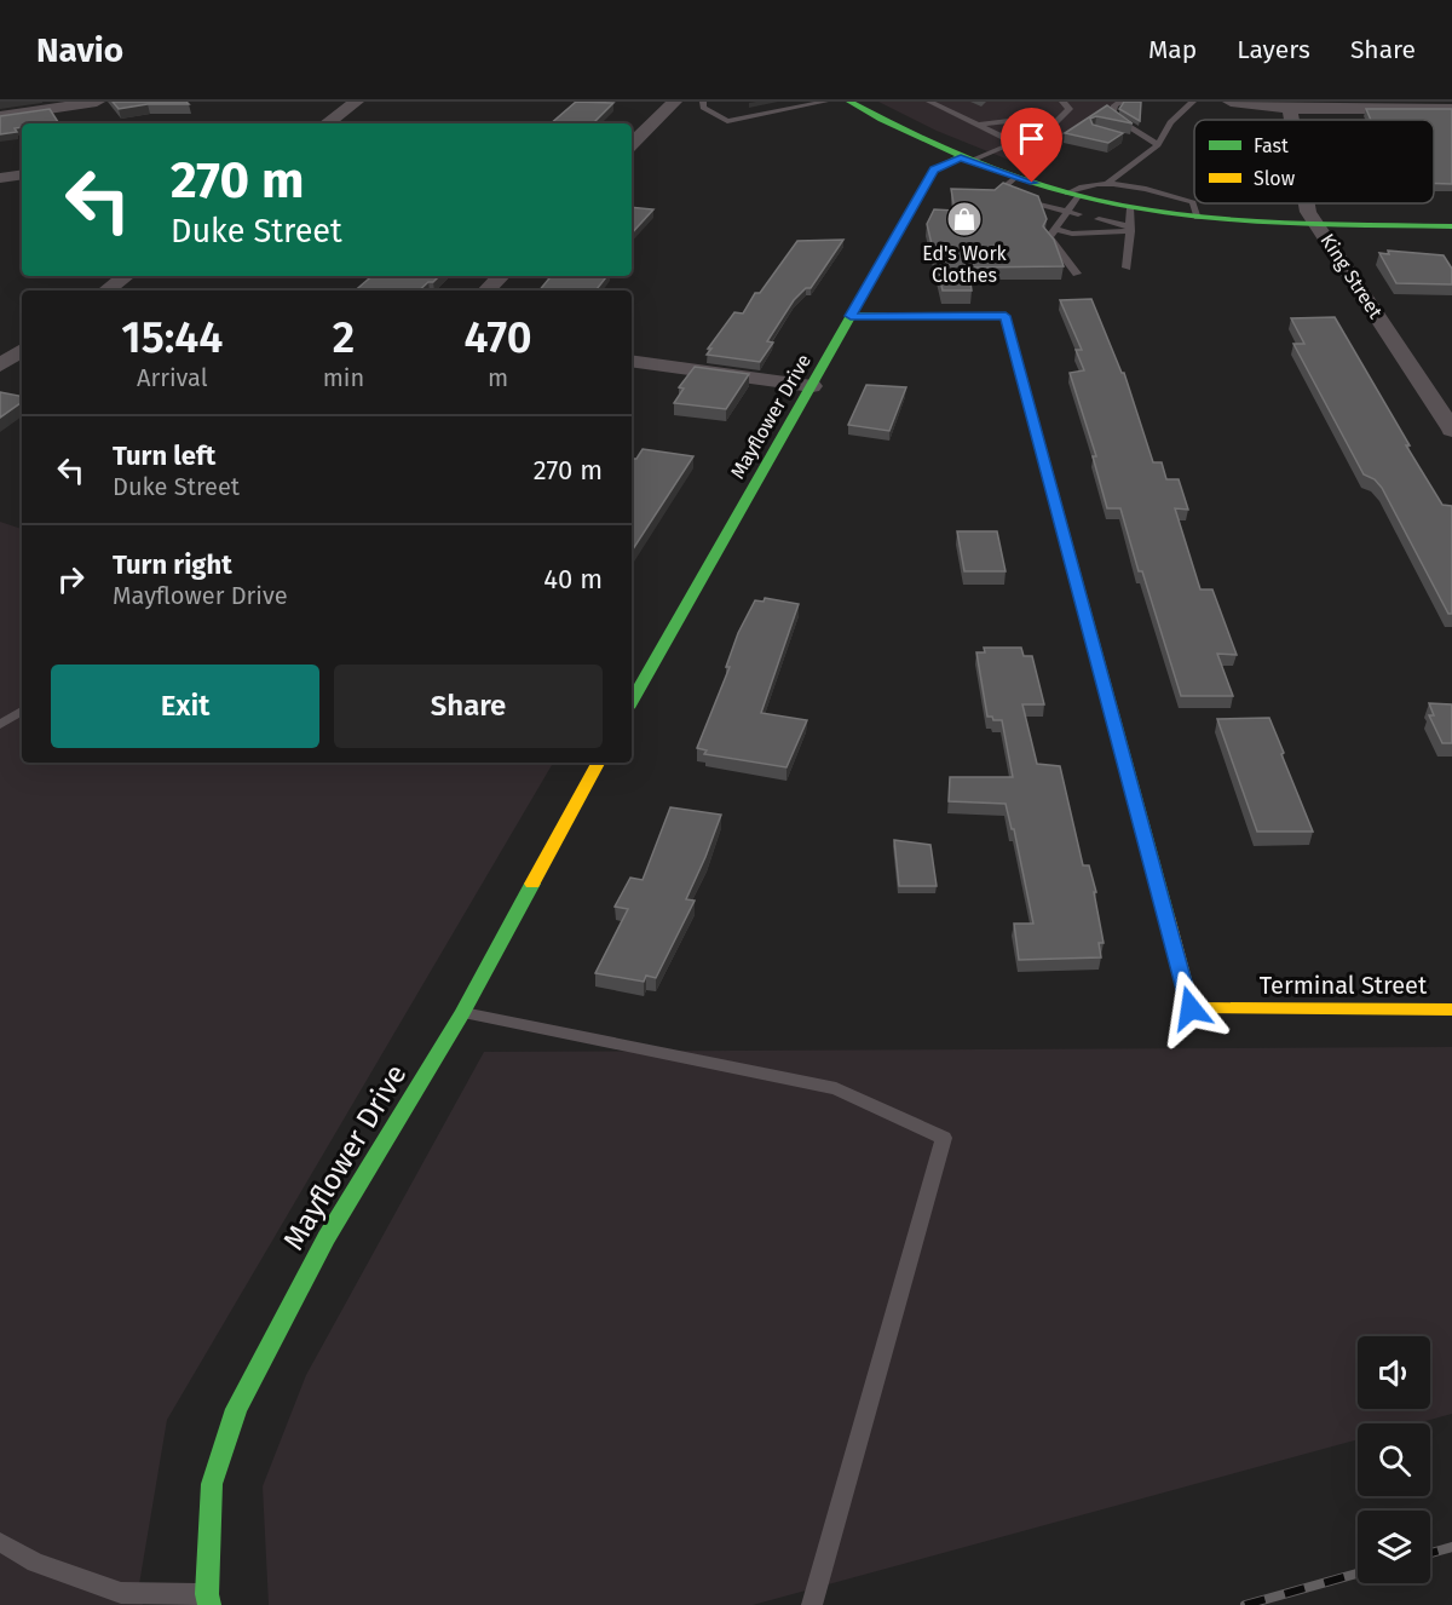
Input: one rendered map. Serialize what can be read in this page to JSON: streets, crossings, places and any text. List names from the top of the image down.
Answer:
{
  "streets": {
    "street": ["King Street", "Mayflower Drive", "Terminal Street"]
  },
  "crossings": [
    ["Mayflower Drive", "Terminal Street"]
  ],
  "places": {
    "shop": ["Ed's Work Clothes"]
  },
  "legend": ["Fast", "Slow"],
  "page": {
    "header": "Navio",
    "nav": ["Map", "Layers", "Share"],
    "turn": ["270 m", "Duke Street"],
    "eta": [
      "15:44",
      "Arrival",
      "2",
      "min",
      "470",
      "m"
    ],
    "list": [
      {
        "name": "Turn left",
        "note": "Duke Street",
        "value": "270 m"
      },
      {
        "name": "Turn right",
        "note": "Mayflower Drive",
        "value": "40 m"
      }
    ],
    "buttons": ["Exit", "Share"]
  }
}
